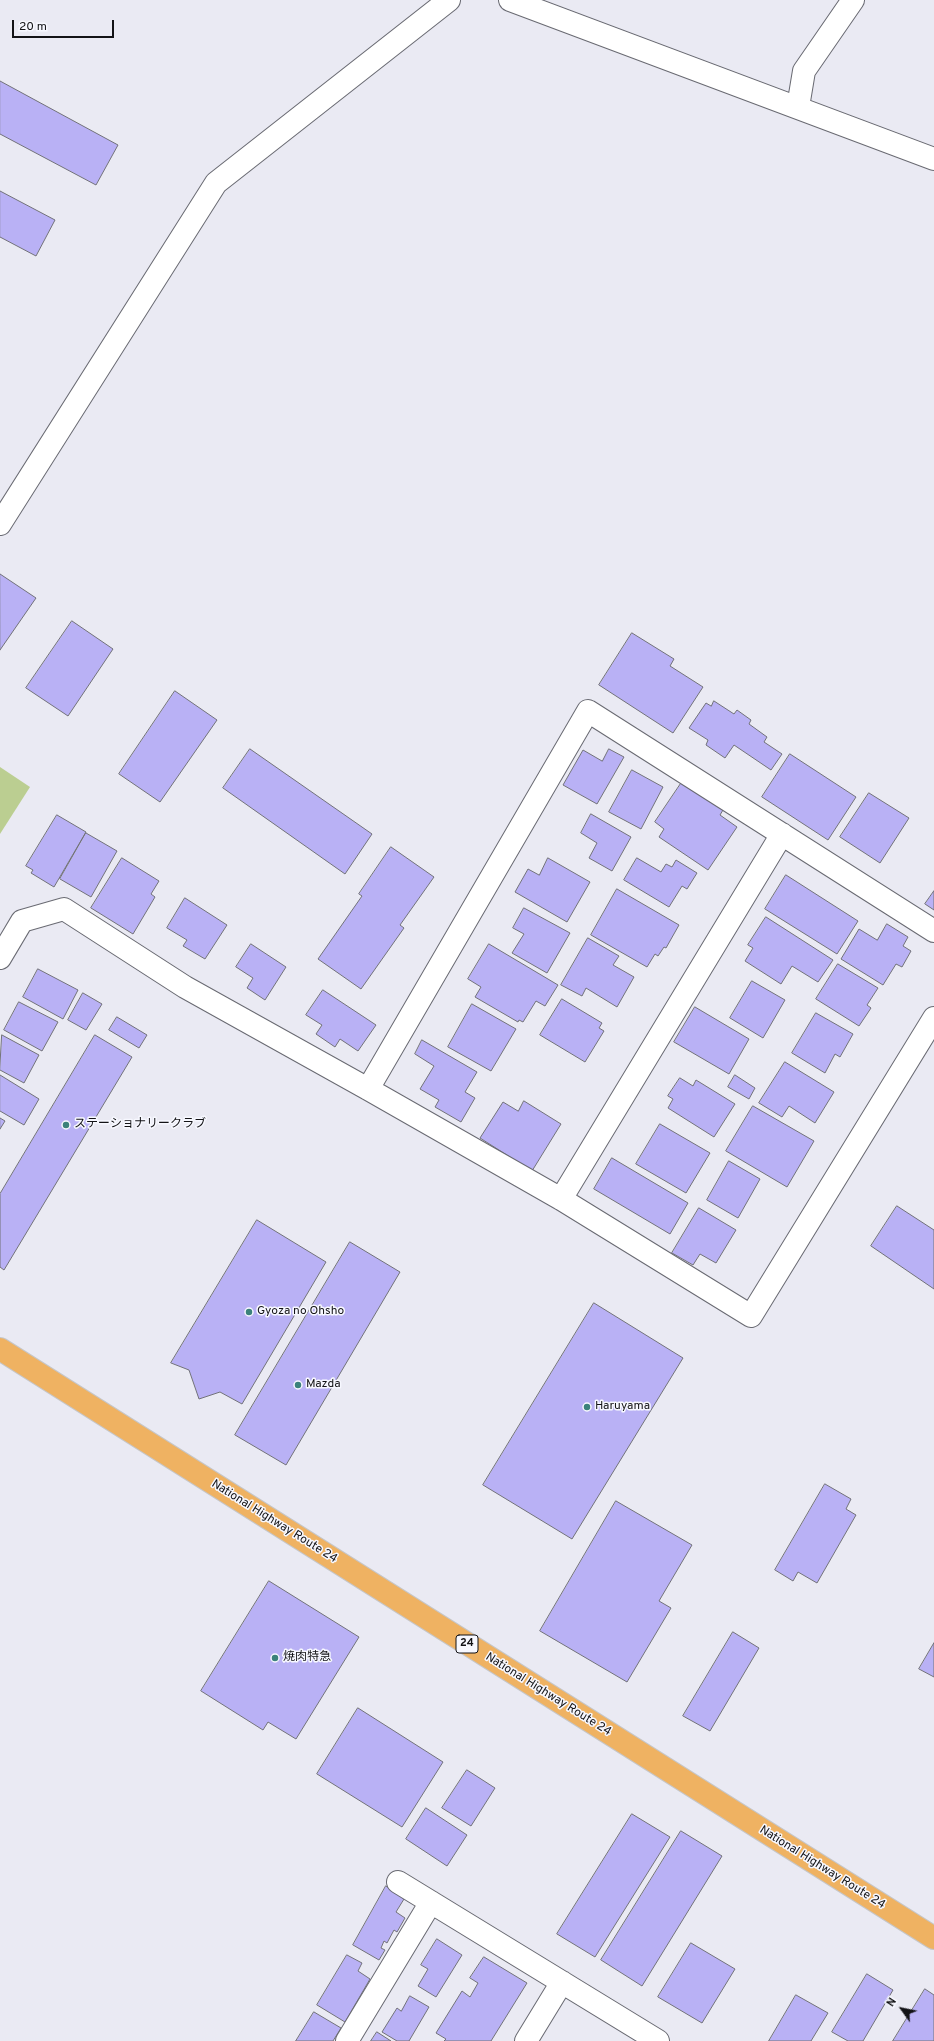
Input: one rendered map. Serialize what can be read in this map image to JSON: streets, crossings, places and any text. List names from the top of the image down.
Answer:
{
  "streets": {
    "highway": ["National Highway Route 24", "24"]
  },
  "places": [
    "ステーショナリークラブ",
    "Gyoza no Ohsho",
    "Mazda",
    "Haruyama",
    "焼肉特急"
  ],
  "scale_bar": "20 m",
  "north": "top left"
}
